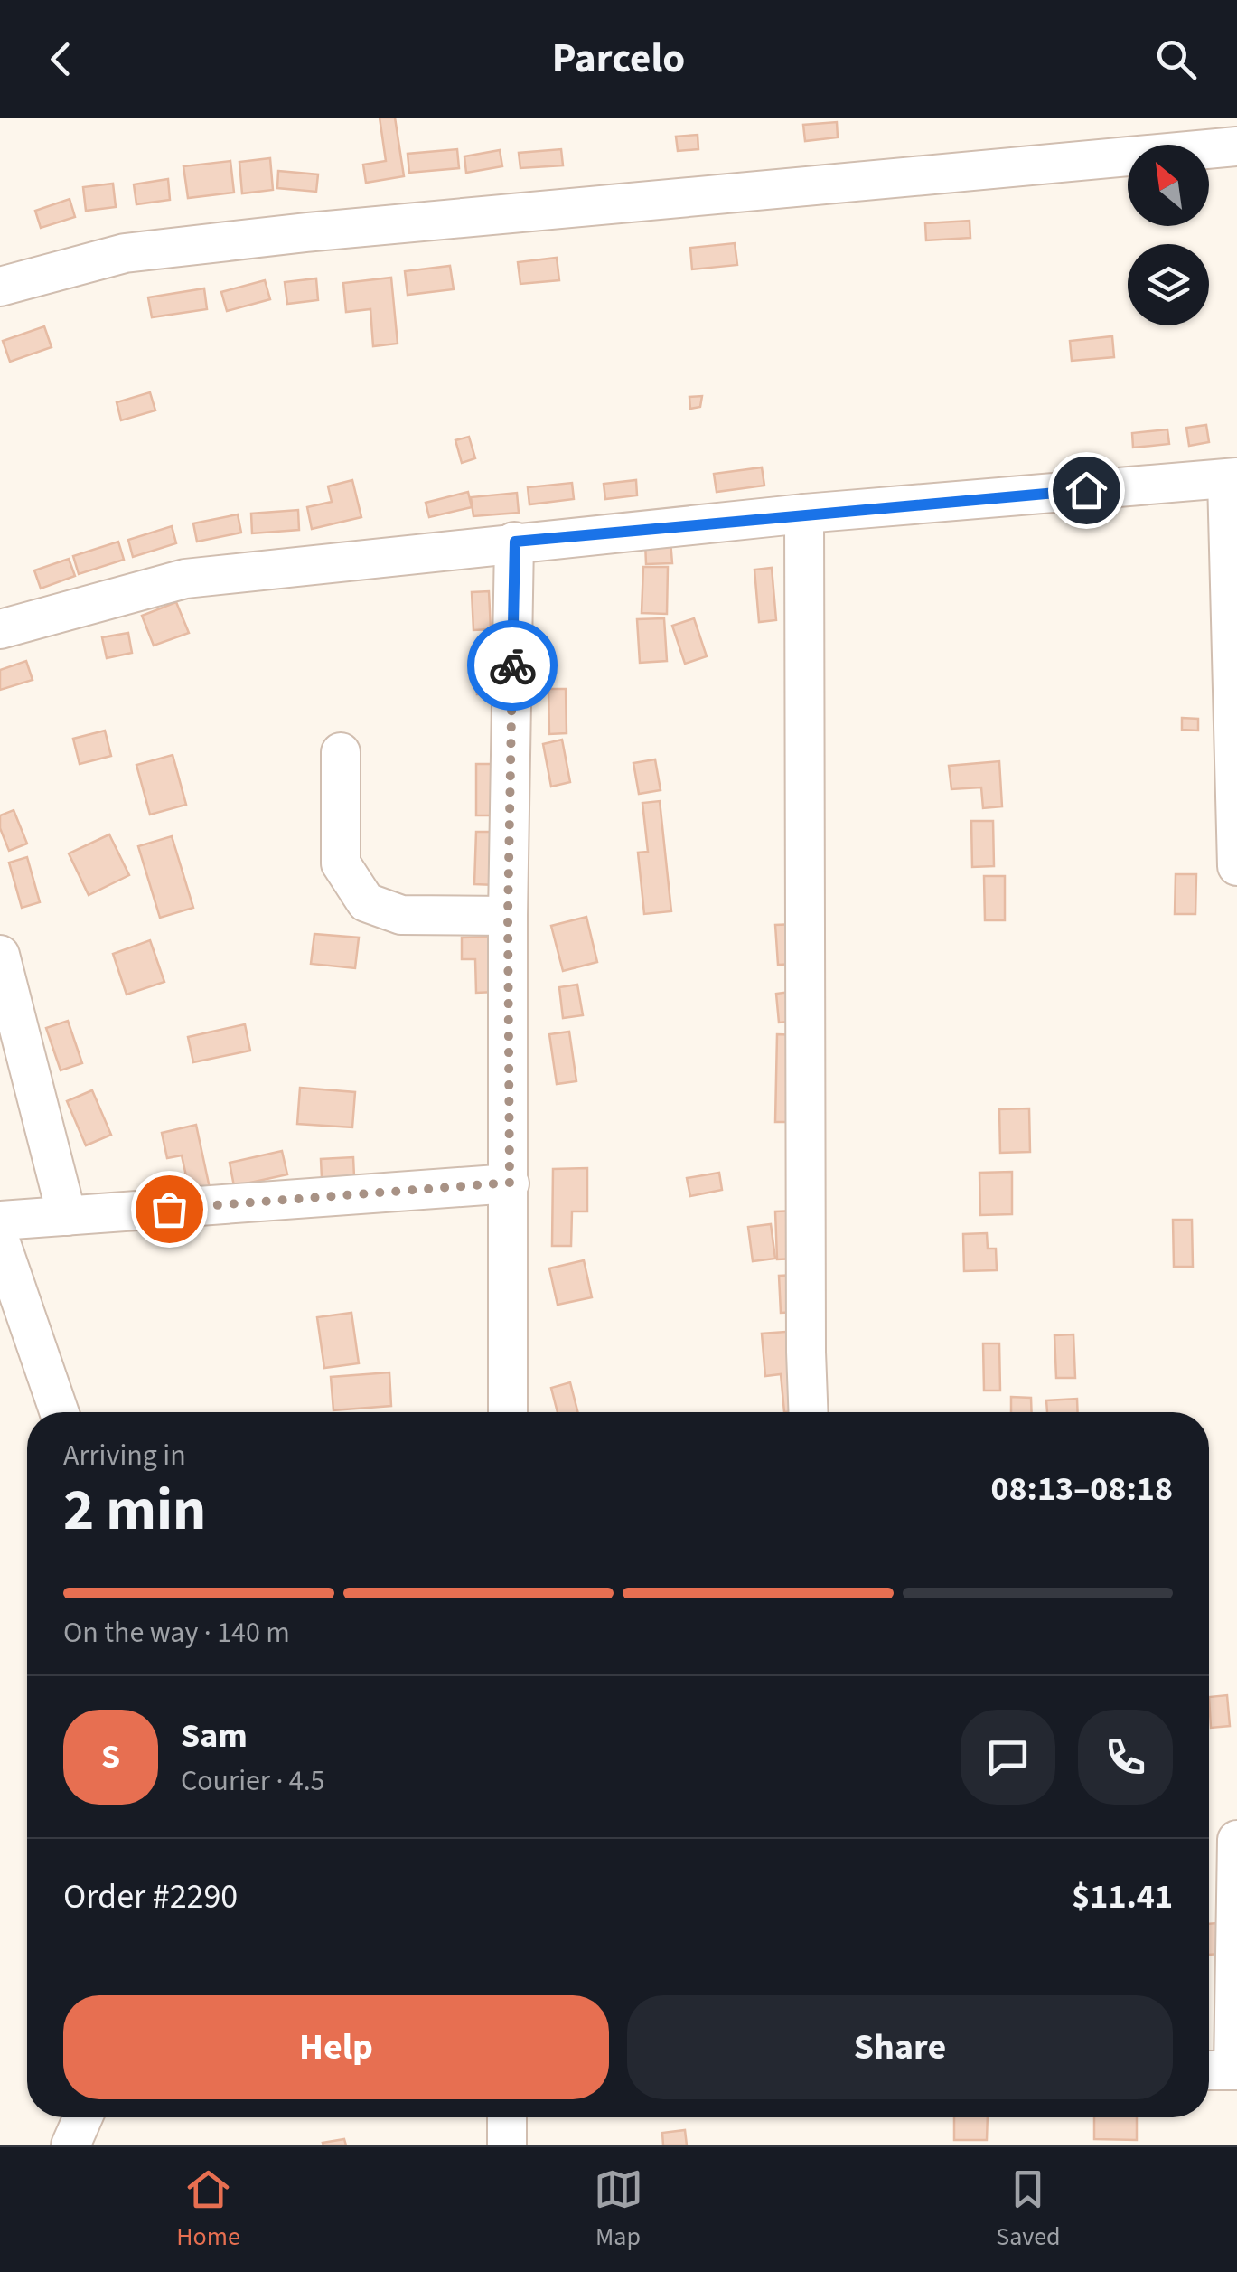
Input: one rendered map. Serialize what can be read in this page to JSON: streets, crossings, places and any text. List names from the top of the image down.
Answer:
{
  "north": "top left",
  "page": {
    "header": "Parcelo",
    "heading": ["2 min", "Arriving in", "08:13–08:18"],
    "panel": [
      "Sam",
      "Courier · 4.5",
      "Order #2290",
      "$11.41"
    ],
    "bar": "On the way · 140 m",
    "round": "S",
    "buttons": ["Help", "Share"],
    "tabs": ["Home", "Map", "Saved"]
  }
}
